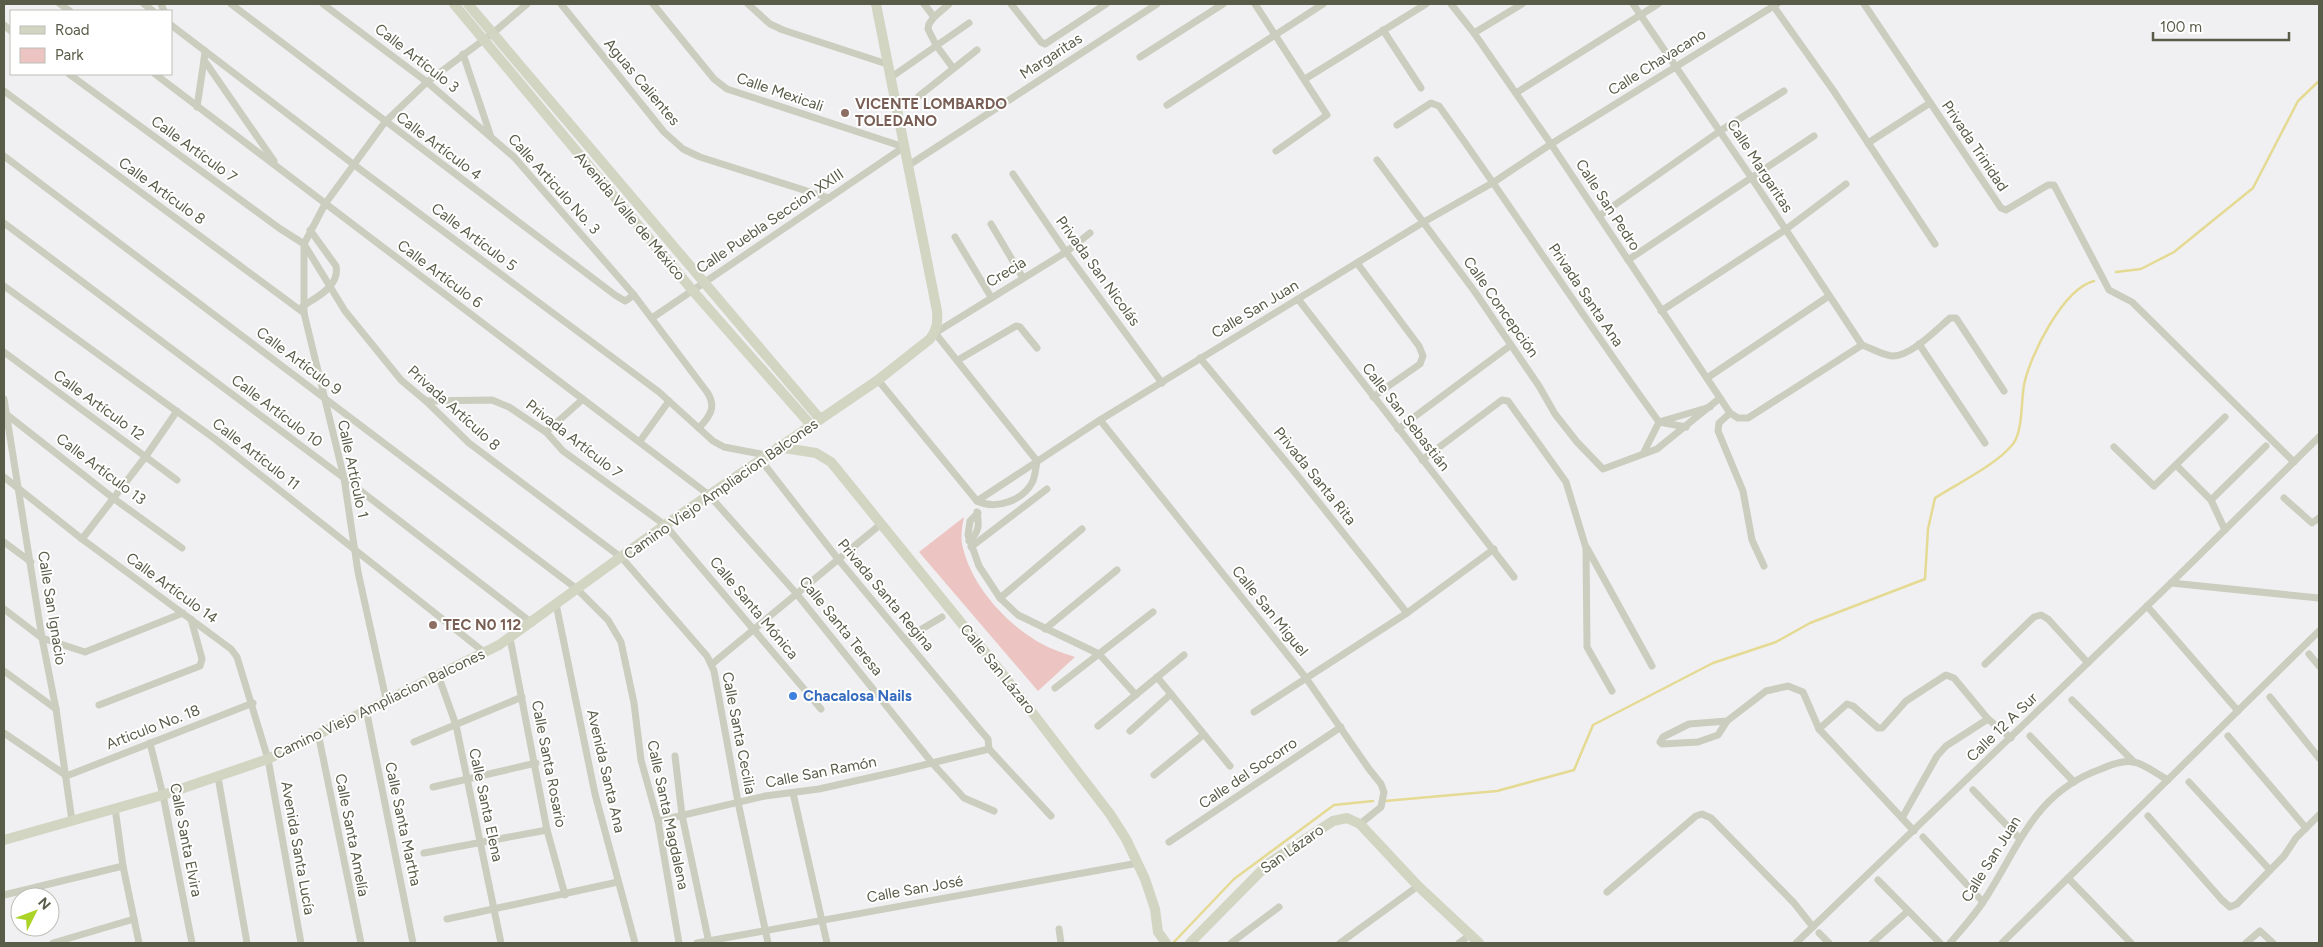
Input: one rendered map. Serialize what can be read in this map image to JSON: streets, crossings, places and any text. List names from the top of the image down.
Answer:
{
  "streets": {
    "main road": [
      "Avenida Valle de México",
      "Camino Viejo Ampliacion Balcones",
      "Calle San Lázaro",
      "San Lázaro"
    ],
    "street": [
      "Margaritas",
      "Calle Artículo 3",
      "Calle Chavacano",
      "Aguas Calientes",
      "Calle Mexicali",
      "Calle Artículo 4",
      "Privada Trinidad",
      "Calle Artículo 7",
      "Calle Margaritas",
      "Calle Articulo No. 3",
      "Calle Artículo 8",
      "Calle San Pedro",
      "Calle Puebla Seccion XXIII",
      "Calle Artículo 5",
      "Privada San Nicolás",
      "Crecia",
      "Calle Artículo 6",
      "Privada Santa Ana",
      "Calle Concepción",
      "Calle San Juan",
      "Calle Artículo 9",
      "Calle Artículo 12",
      "Privada Artículo 8",
      "Calle Artículo 10",
      "Calle San Sebastián",
      "Privada Artículo 7",
      "Calle Artículo 11",
      "Calle Artículo 13",
      "Calle Artículo 1",
      "Privada Santa Rita",
      "Calle Artículo 14",
      "Privada Santa Regina",
      "Calle San Ignacio",
      "Calle Santa Mónica",
      "Calle San Miguel",
      "Calle Santa Teresa",
      "Articulo No. 18",
      "Calle 12 A Sur",
      "Calle Santa Cecilia",
      "Calle Santa Rosario",
      "Avenida Santa Ana",
      "Calle San Ramón",
      "Calle del Socorro",
      "Calle Santa Elena",
      "Calle Santa Magdalena",
      "Calle Santa Martha",
      "Calle Santa Amelía",
      "Calle Santa Elvira",
      "Avenida Santa Lucía",
      "Calle San José"
    ]
  },
  "crossings": [
    ["Calle Artículo 3", "Calle Articulo No. 3"],
    ["Calle Chavacano", "Calle Margaritas"],
    ["Calle Chavacano", "Calle San Pedro"],
    ["Calle Chavacano", "Calle San Juan"],
    ["Aguas Calientes", "Calle Puebla Seccion XXIII"],
    ["Calle Mexicali", "Calle Puebla Seccion XXIII"],
    ["Calle Artículo 4", "Calle Articulo No. 3"],
    ["Privada Trinidad", "Calle 12 A Sur"],
    ["Calle Artículo 7", "Privada Artículo 8"],
    ["Calle Artículo 7", "Calle Artículo 1"],
    ["Calle Articulo No. 3", "Calle Puebla Seccion XXIII"],
    ["Calle Artículo 8", "Calle Artículo 1"],
    ["Calle San Pedro", "Calle San Juan"],
    ["Avenida Valle de México", "Calle Puebla Seccion XXIII"],
    ["Avenida Valle de México", "Camino Viejo Ampliacion Balcones"],
    ["Calle Artículo 5", "Camino Viejo Ampliacion Balcones"],
    ["Calle Artículo 5", "Privada Santa Regina"],
    ["Privada San Nicolás", "Crecia"],
    ["Privada San Nicolás", "Calle San Juan"],
    ["Crecia", "Camino Viejo Ampliacion Balcones"],
    ["Calle Artículo 6", "Camino Viejo Ampliacion Balcones"],
    ["Calle Artículo 6", "Calle Santa Teresa"],
    ["Privada Santa Ana", "Calle San Juan"],
    ["Calle Concepción", "Calle San Juan"],
    ["Calle San Juan", "Calle San Sebastián"],
    ["Calle San Juan", "Privada Santa Rita"],
    ["Calle San Juan", "Calle San Miguel"],
    ["Calle Artículo 9", "Calle Artículo 1"],
    ["Calle Artículo 9", "Camino Viejo Ampliacion Balcones"],
    ["Calle Artículo 9", "Calle Santa Magdalena"],
    ["Privada Artículo 8", "Privada Artículo 7"],
    ["Privada Artículo 8", "Calle Artículo 1"],
    ["Privada Artículo 8", "Camino Viejo Ampliacion Balcones"],
    ["Privada Artículo 8", "Calle Santa Cecilia"],
    ["Calle Artículo 10", "Calle Artículo 1"],
    ["Calle Artículo 10", "Camino Viejo Ampliacion Balcones"],
    ["Privada Artículo 7", "Camino Viejo Ampliacion Balcones"],
    ["Privada Artículo 7", "Calle Santa Mónica"],
    ["Calle Artículo 11", "Calle Artículo 1"],
    ["Calle Artículo 11", "Camino Viejo Ampliacion Balcones"],
    ["Calle Artículo 13", "Calle San Ignacio"],
    ["Calle Artículo 1", "Camino Viejo Ampliacion Balcones"],
    ["Camino Viejo Ampliacion Balcones", "Calle Artículo 14"],
    ["Camino Viejo Ampliacion Balcones", "Privada Santa Regina"],
    ["Camino Viejo Ampliacion Balcones", "Calle San Ignacio"],
    ["Camino Viejo Ampliacion Balcones", "Calle Santa Mónica"],
    ["Camino Viejo Ampliacion Balcones", "Calle Santa Teresa"],
    ["Camino Viejo Ampliacion Balcones", "Calle San Lázaro"],
    ["Camino Viejo Ampliacion Balcones", "Calle Santa Cecilia"],
    ["Camino Viejo Ampliacion Balcones", "Calle Santa Rosario"],
    ["Camino Viejo Ampliacion Balcones", "Avenida Santa Ana"],
    ["Camino Viejo Ampliacion Balcones", "Calle Santa Elena"],
    ["Camino Viejo Ampliacion Balcones", "Calle Santa Magdalena"],
    ["Camino Viejo Ampliacion Balcones", "Calle Santa Martha"],
    ["Camino Viejo Ampliacion Balcones", "Calle Santa Amelía"],
    ["Camino Viejo Ampliacion Balcones", "Calle Santa Elvira"],
    ["Camino Viejo Ampliacion Balcones", "Avenida Santa Lucía"],
    ["Calle Artículo 14", "Calle San Ignacio"],
    ["Calle Artículo 14", "Articulo No. 18"],
    ["Calle Artículo 14", "Avenida Santa Lucía"],
    ["Privada Santa Regina", "Calle San Ramón"],
    ["Calle San Ignacio", "Articulo No. 18"],
    ["Calle San Miguel", "Calle del Socorro"],
    ["Calle San Miguel", "San Lázaro"],
    ["Calle Santa Teresa", "Calle San Ramón"],
    ["Calle San Lázaro", "Calle San José"],
    ["Articulo No. 18", "Calle Santa Elvira"],
    ["Calle Santa Cecilia", "Calle San Ramón"],
    ["Calle Santa Cecilia", "Calle San José"],
    ["Calle San Ramón", "Calle Santa Magdalena"]
  ],
  "places": ["VICENTE LOMBARDO TOLEDANO", "TEC N0 112", "Chacalosa Nails"],
  "legend": ["Road", "Park"],
  "scale_bar": "100 m",
  "north": "top right"
}
